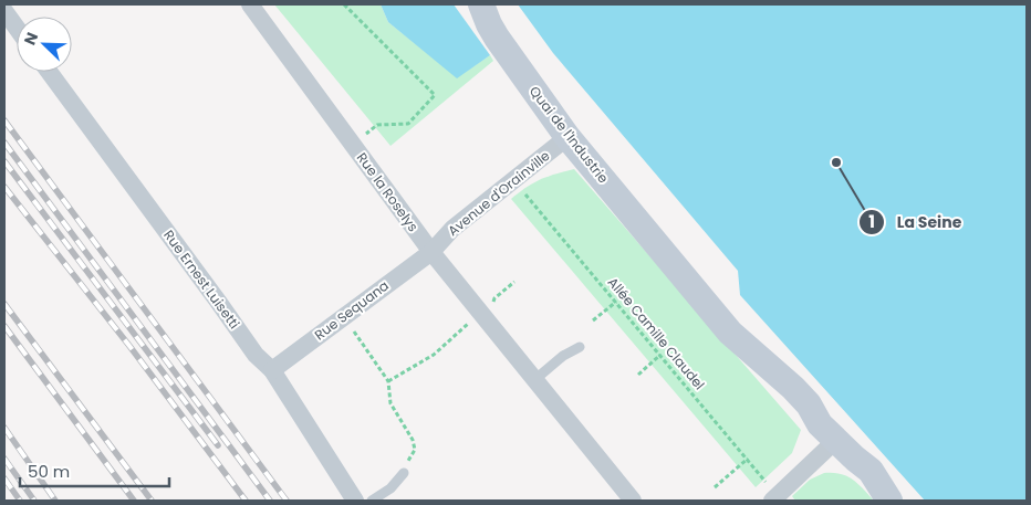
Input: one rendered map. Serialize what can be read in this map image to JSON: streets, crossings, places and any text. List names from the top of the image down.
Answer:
{
  "streets": {
    "main road": ["Quai de l'Industrie"],
    "street": [
      "Rue la Roselys",
      "Avenue d'Orainville",
      "Rue Ernest Luisetti",
      "Rue Sequana"
    ],
    "path": ["Allée Camille Claudel"]
  },
  "crossings": [
    ["Quai de l'Industrie", "Avenue d'Orainville"],
    ["Rue la Roselys", "Avenue d'Orainville"],
    ["Rue la Roselys", "Rue Sequana"],
    ["Avenue d'Orainville", "Rue Sequana"],
    ["Avenue d'Orainville", "Allée Camille Claudel"],
    ["Rue Ernest Luisetti", "Rue Sequana"]
  ],
  "places": ["La Seine"],
  "scale_bar": "50 m",
  "north": "top left"
}
